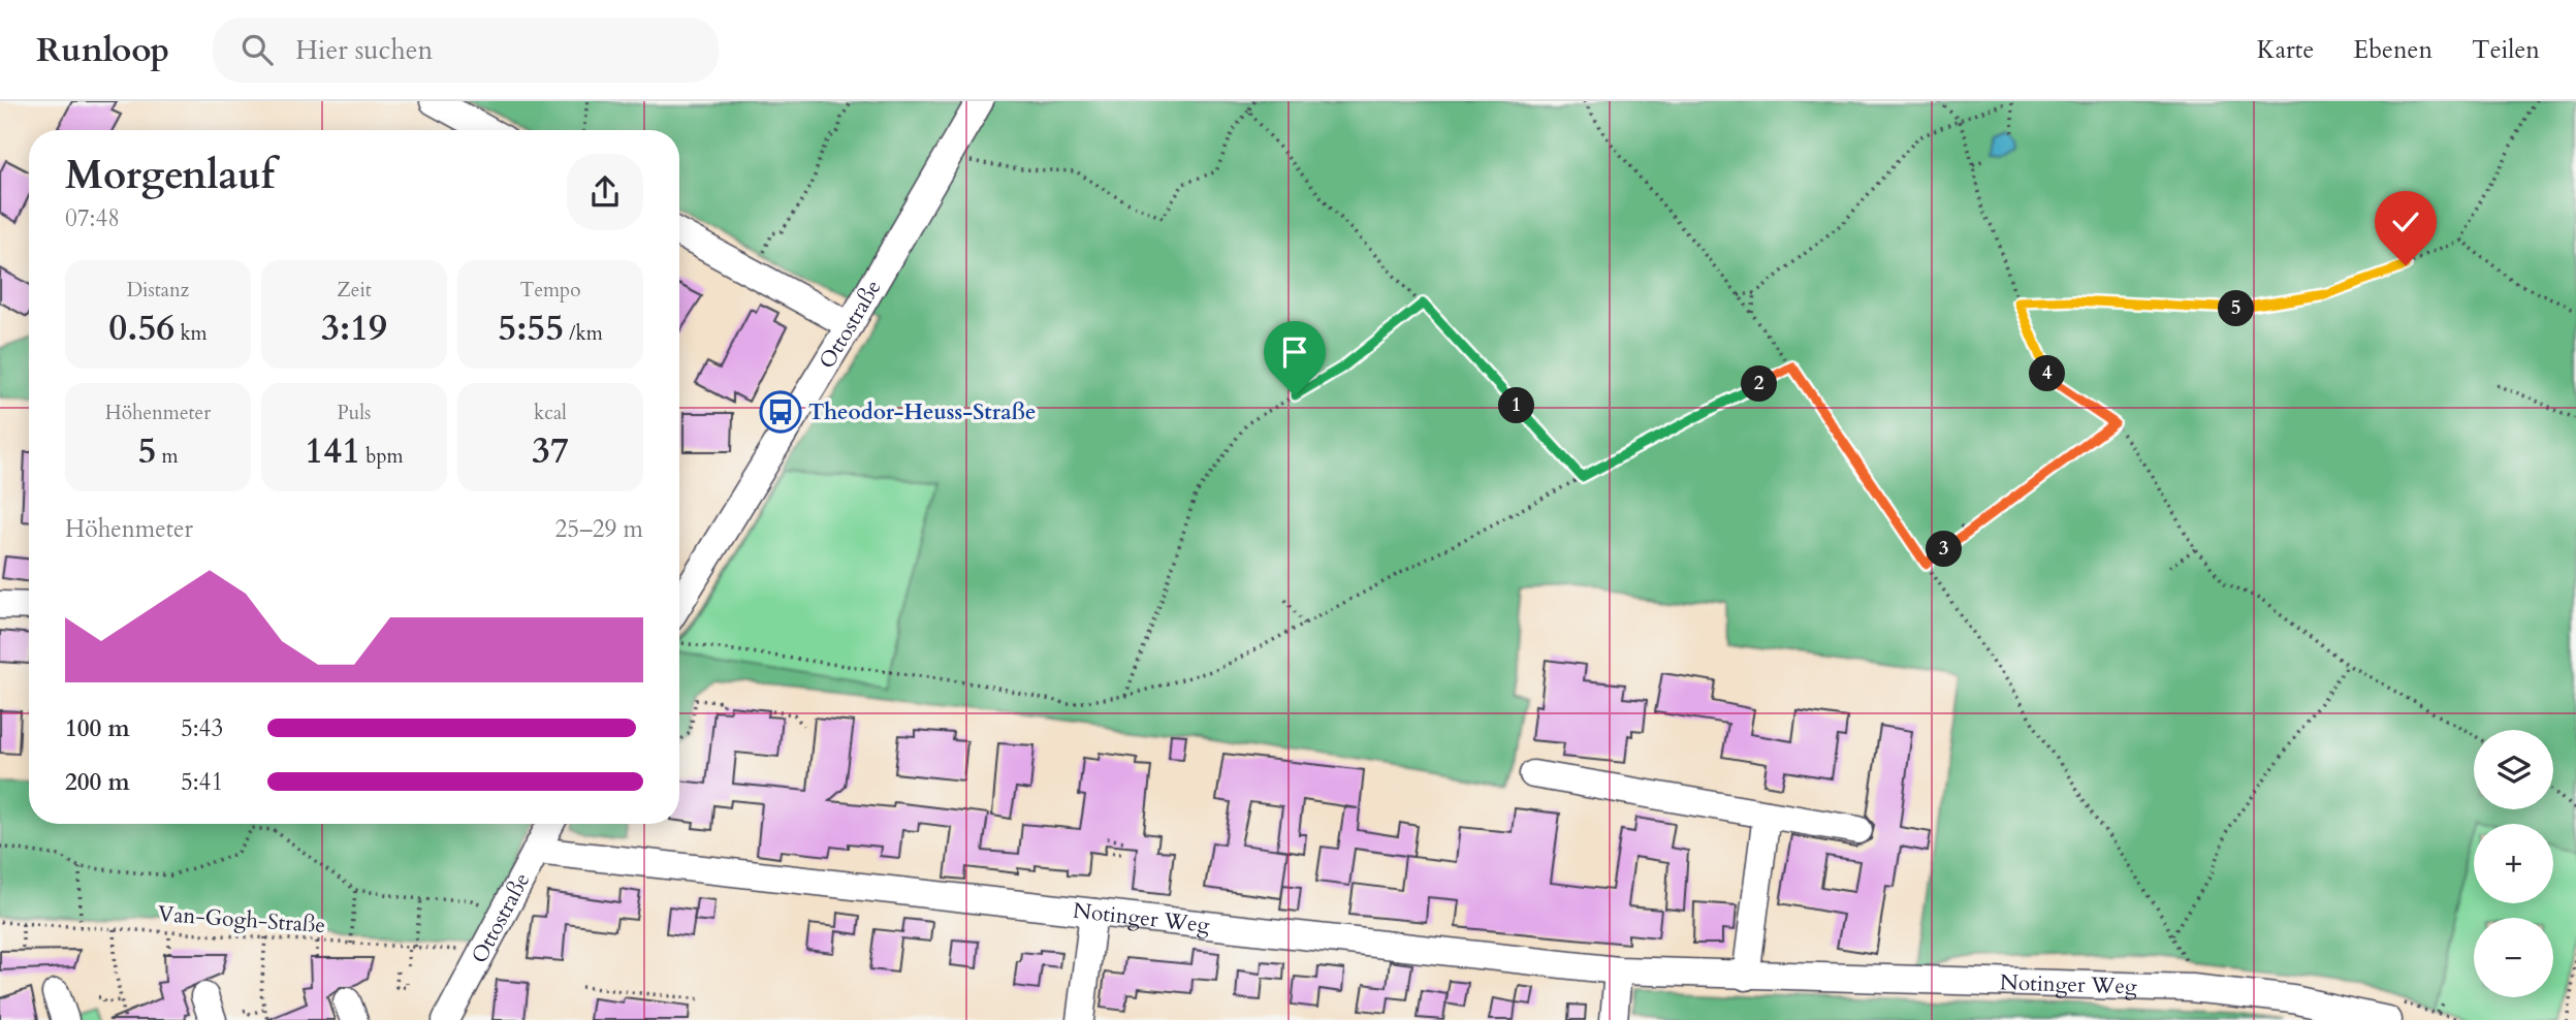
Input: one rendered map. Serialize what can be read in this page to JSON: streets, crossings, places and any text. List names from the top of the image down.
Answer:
{
  "streets": {
    "street": ["Ottostraße", "Notinger Weg"],
    "path": ["Van-Gogh-Straße"]
  },
  "crossings": [
    ["Ottostraße", "Notinger Weg"],
    ["Ottostraße", "Van-Gogh-Straße"]
  ],
  "places": {
    "bus stop": ["Theodor-Heuss-Straße"]
  },
  "page": {
    "header": "Runloop",
    "search": "Hier suchen",
    "nav": ["Karte", "Ebenen", "Teilen"],
    "heading": ["Morgenlauf", "07:48"],
    "stats": [
      ["Distanz", "0.56 km"],
      ["Zeit", "3:19"],
      ["Tempo", "5:55 /km"],
      ["Höhenmeter", "5 m"],
      ["Puls", "141 bpm"],
      ["kcal", "37"]
    ],
    "pins": [
      "5",
      "4",
      "2",
      "1",
      "3"
    ],
    "chart": ["Höhenmeter", "25–29 m"],
    "list": [
      {
        "name": "100 m",
        "note": "5:43"
      },
      {
        "name": "200 m",
        "note": "5:41"
      }
    ],
    "map_buttons": ["+", "−"]
  }
}
